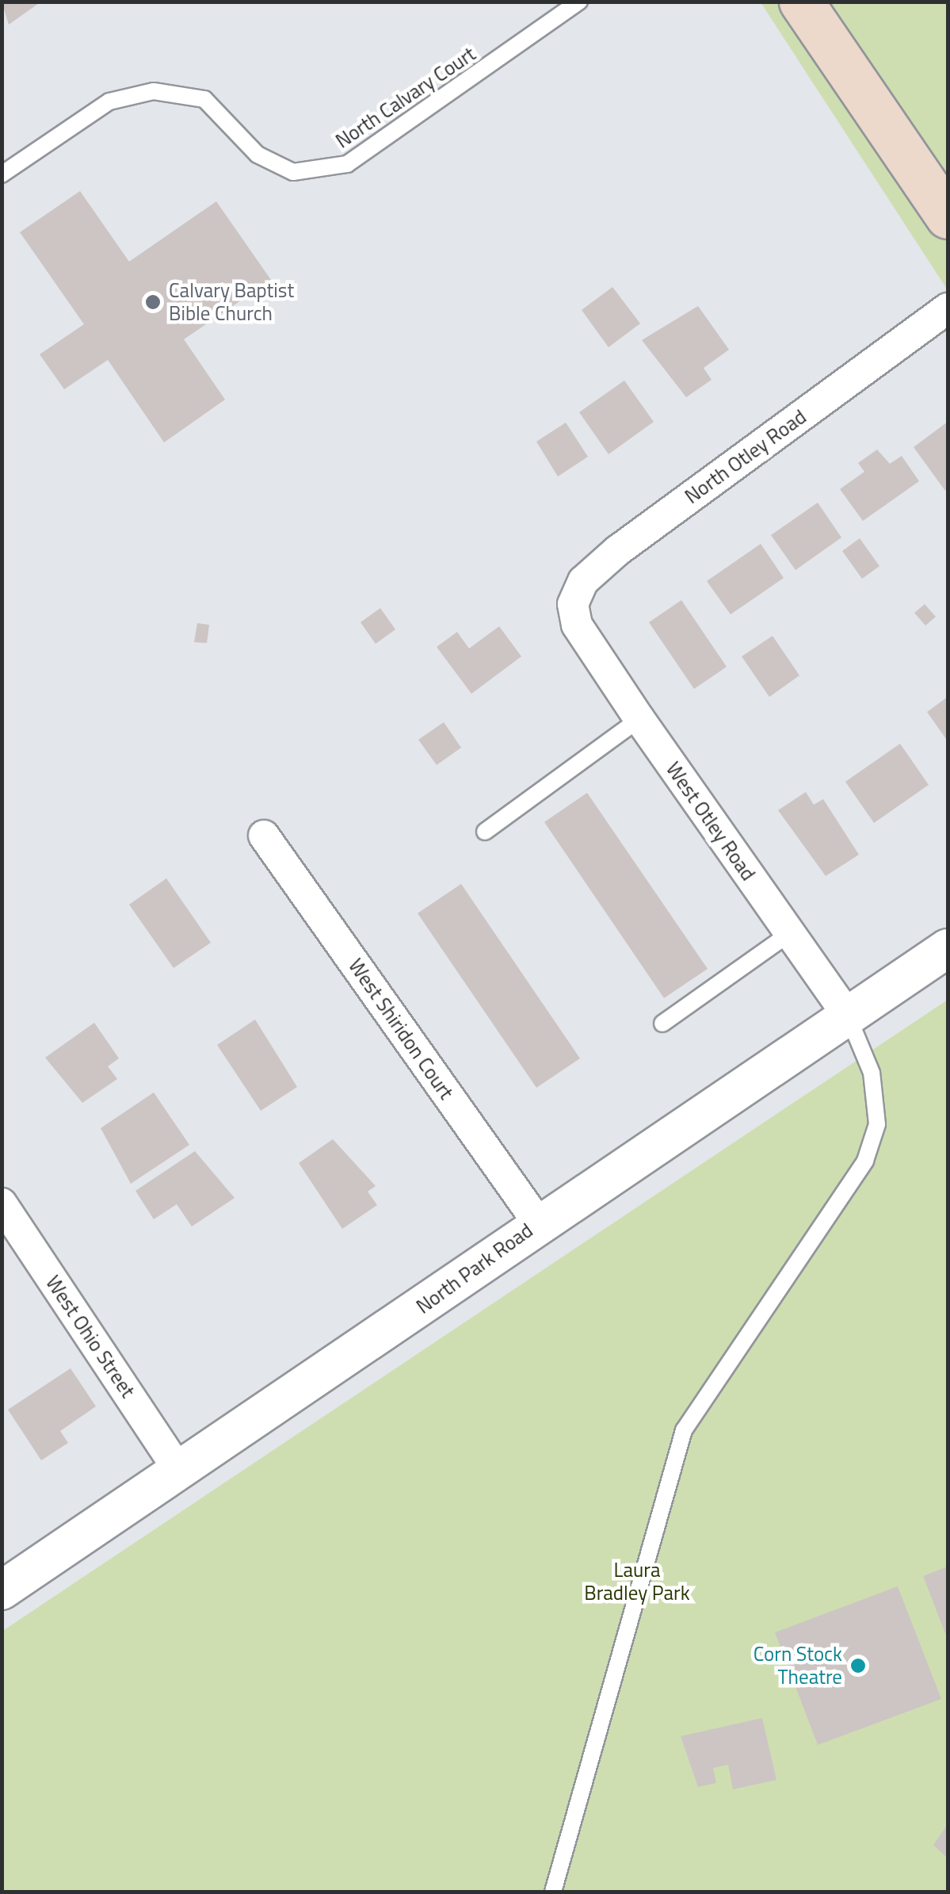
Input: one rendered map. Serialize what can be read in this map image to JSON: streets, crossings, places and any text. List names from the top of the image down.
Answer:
{
  "streets": {
    "street": [
      "North Otley Road",
      "West Otley Road",
      "West Shiridon Court",
      "North Park Road",
      "West Ohio Street"
    ],
    "lane": ["North Calvary Court"]
  },
  "crossings": [
    ["North Otley Road", "West Otley Road"],
    ["West Otley Road", "North Park Road"],
    ["West Shiridon Court", "North Park Road"],
    ["North Park Road", "West Ohio Street"]
  ],
  "parks": ["Laura Bradley Park"],
  "places": ["Calvary Baptist Bible Church", "Corn Stock Theatre"]
}
